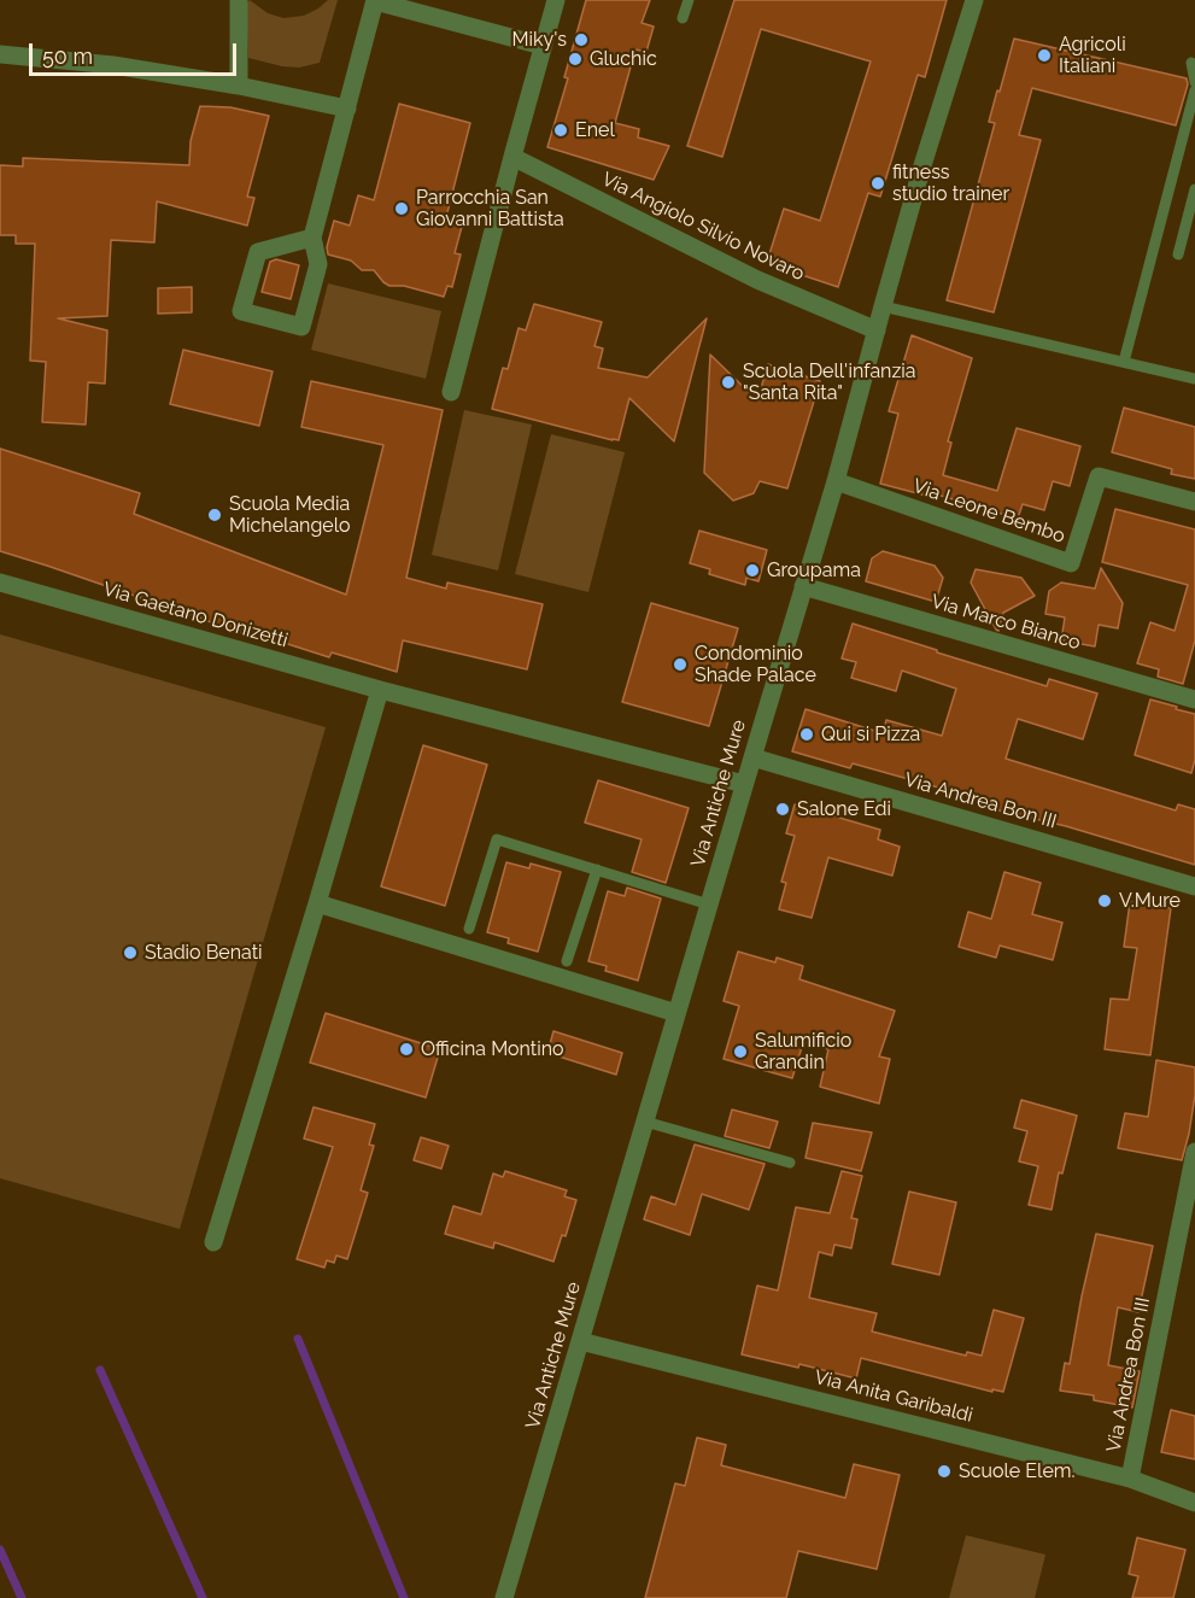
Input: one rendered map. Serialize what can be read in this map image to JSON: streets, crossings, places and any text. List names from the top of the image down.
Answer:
{
  "streets": {
    "street": [
      "Via Angiolo Silvio Novaro",
      "Via Leone Bembo",
      "Via Gaetano Donizetti",
      "Via Marco Bianco",
      "Via Antiche Mure",
      "Via Andrea Bon III",
      "Via Anita Garibaldi"
    ]
  },
  "crossings": [
    ["Via Angiolo Silvio Novaro", "Via Antiche Mure"],
    ["Via Leone Bembo", "Via Antiche Mure"],
    ["Via Gaetano Donizetti", "Via Antiche Mure"],
    ["Via Marco Bianco", "Via Antiche Mure"],
    ["Via Antiche Mure", "Via Andrea Bon III"],
    ["Via Antiche Mure", "Via Anita Garibaldi"],
    ["Via Andrea Bon III", "Via Anita Garibaldi"]
  ],
  "places": [
    "Miky's",
    "Agricoli Italiani",
    "Gluchic",
    "Enel",
    "fitness studio trainer",
    "Parrocchia San Giovanni Battista",
    "Scuola Dell'infanzia \"Santa Rita\"",
    "Scuola Media Michelangelo",
    "Groupama",
    "Condominio Shade Palace",
    "Qui si Pizza",
    "Salone Edi",
    "V.Mure",
    "Stadio Benati",
    "Officina Montino",
    "Salumificio Grandin",
    "Scuole Elem."
  ],
  "scale_bar": "50 m"
}
